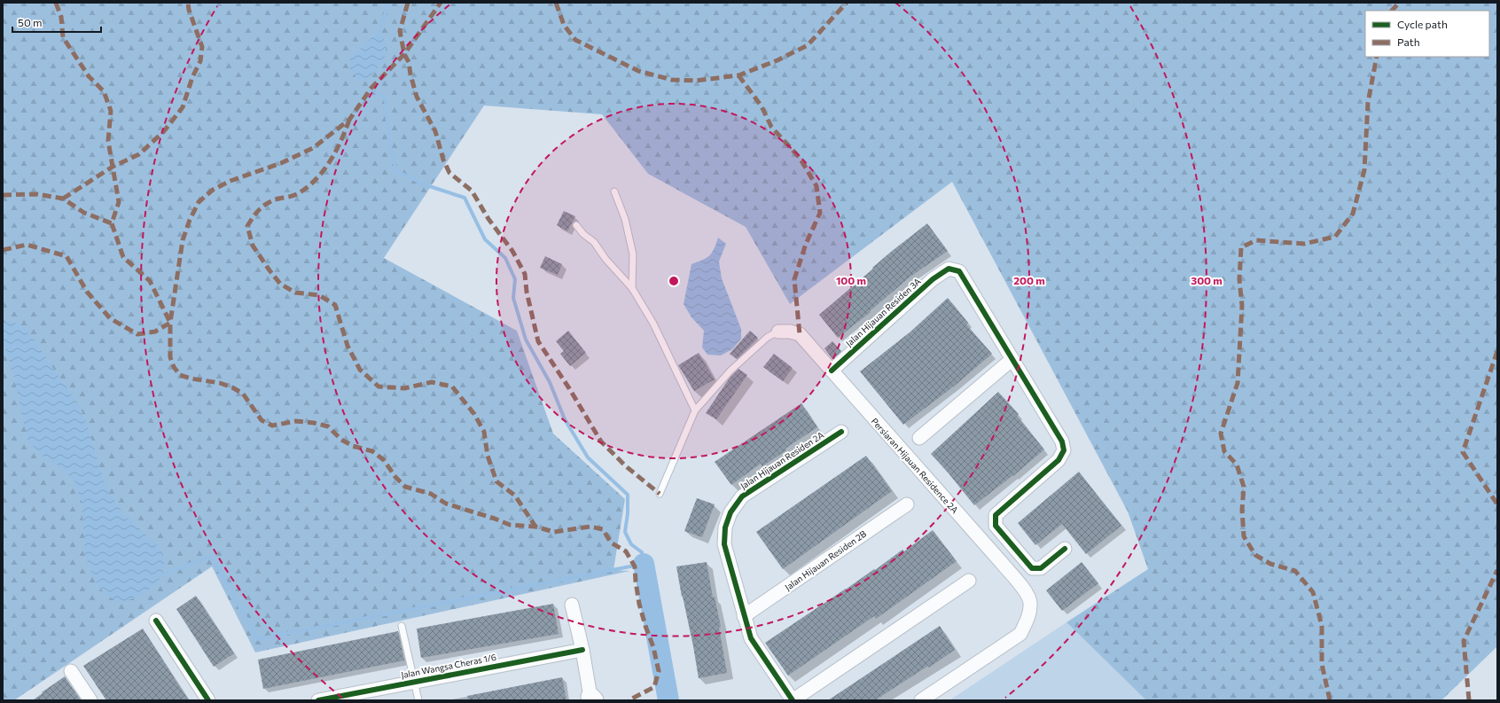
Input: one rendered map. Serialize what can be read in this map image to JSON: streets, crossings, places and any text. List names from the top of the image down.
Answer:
{
  "streets": {
    "street": [
      "Jalan Hijauan Residen 3A",
      "Jalan Hijauan Residen 2A",
      "Persiaran Hijauan Residence 2A",
      "Jalan Hijauan Residen 2B",
      "Jalan Wangsa Cheras 1/6"
    ]
  },
  "crossings": [
    ["Jalan Hijauan Residen 3A", "Persiaran Hijauan Residence 2A"],
    ["Jalan Hijauan Residen 2A", "Jalan Hijauan Residen 2B"]
  ],
  "legend": ["Cycle path", "Path"],
  "scale_bar": "50 m",
  "rings": ["100 m", "200 m", "300 m"]
}
